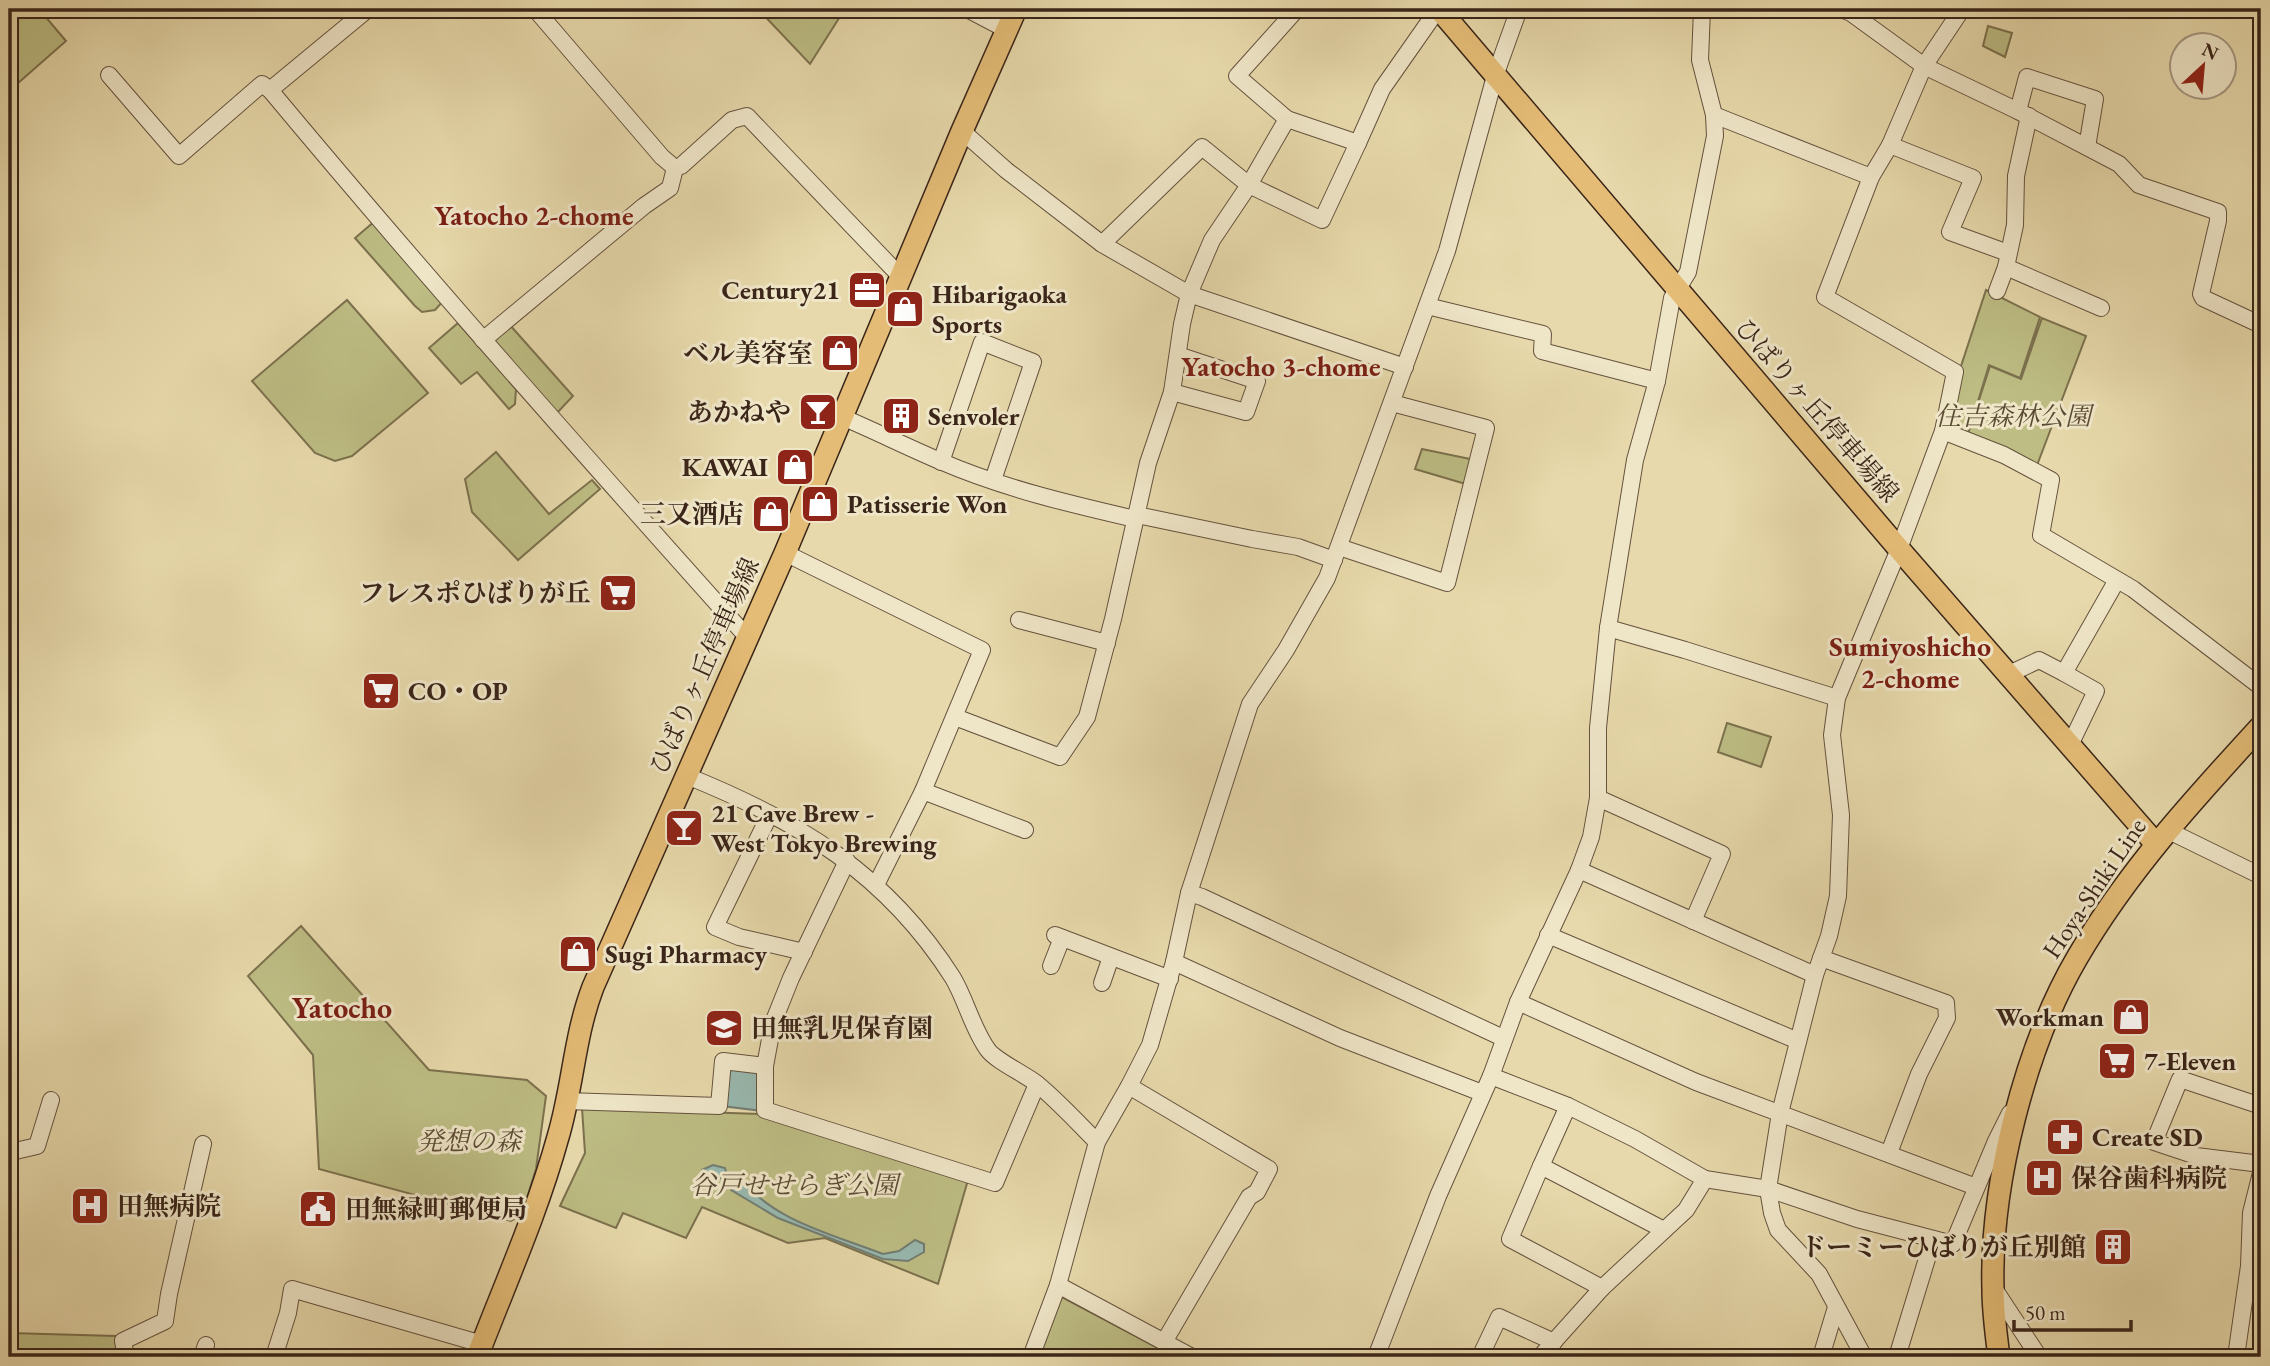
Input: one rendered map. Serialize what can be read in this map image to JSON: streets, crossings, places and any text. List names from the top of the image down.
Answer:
{
  "streets": {
    "main road": ["ひばりヶ丘停車場線", "Hoya-Shiki Line"]
  },
  "crossings": [
    ["ひばりヶ丘停車場線", "Hoya-Shiki Line"]
  ],
  "districts": [
    "Yatocho 2-chome",
    "Yatocho 3-chome",
    "Sumiyoshicho 2-chome",
    "Yatocho"
  ],
  "parks": ["住吉森林公園", "発想の森", "谷戸せせらぎ公園"],
  "places": {
    "office": ["Century21"],
    "shop": [
      "Hibarigaoka Sports",
      "ベル美容室",
      "KAWAI",
      "Patisserie Won",
      "三又酒店",
      "Sugi Pharmacy",
      "Workman"
    ],
    "bar": ["あかねや", "21 Cave Brew - West Tokyo Brewing"],
    "building": ["Senvoler", "ドーミーひばりが丘別館"],
    "supermarket": ["フレスポひばりが丘", "CO・OP", "7-Eleven"],
    "school or university": ["田無乳児保育園"],
    "pharmacy": ["Create SD"],
    "hospital": ["保谷歯科病院", "田無病院"],
    "public building": ["田無緑町郵便局"]
  },
  "scale_bar": "50 m",
  "north": "top right"
}
